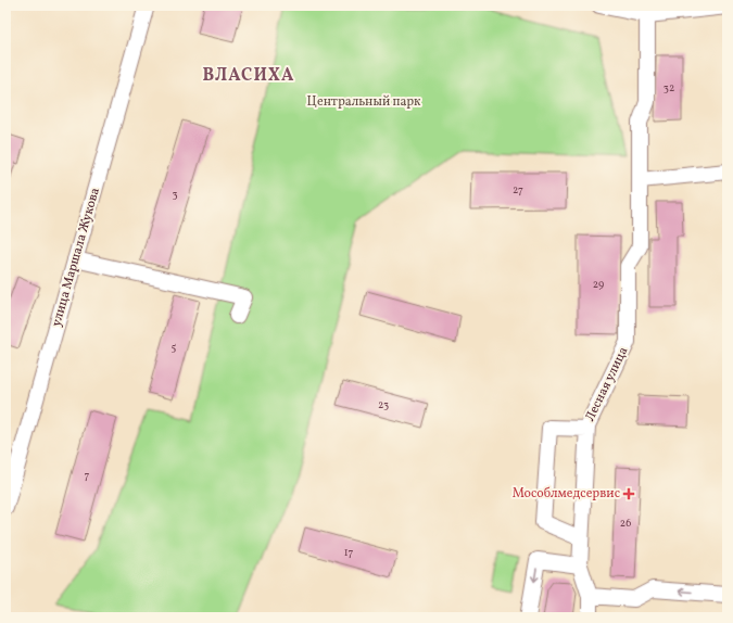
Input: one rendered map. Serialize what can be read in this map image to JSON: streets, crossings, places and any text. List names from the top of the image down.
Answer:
{
  "streets": {
    "street": ["улица Маршала Жукова", "Лесная улица"]
  },
  "districts": ["ВЛАСИХА"],
  "parks": ["Центральный парк"],
  "places": {
    "health": ["Мособлмедсервис"]
  },
  "house_numbers": [
    "32",
    "27",
    "3",
    "29",
    "5",
    "23",
    "7",
    "26",
    "17"
  ]
}
